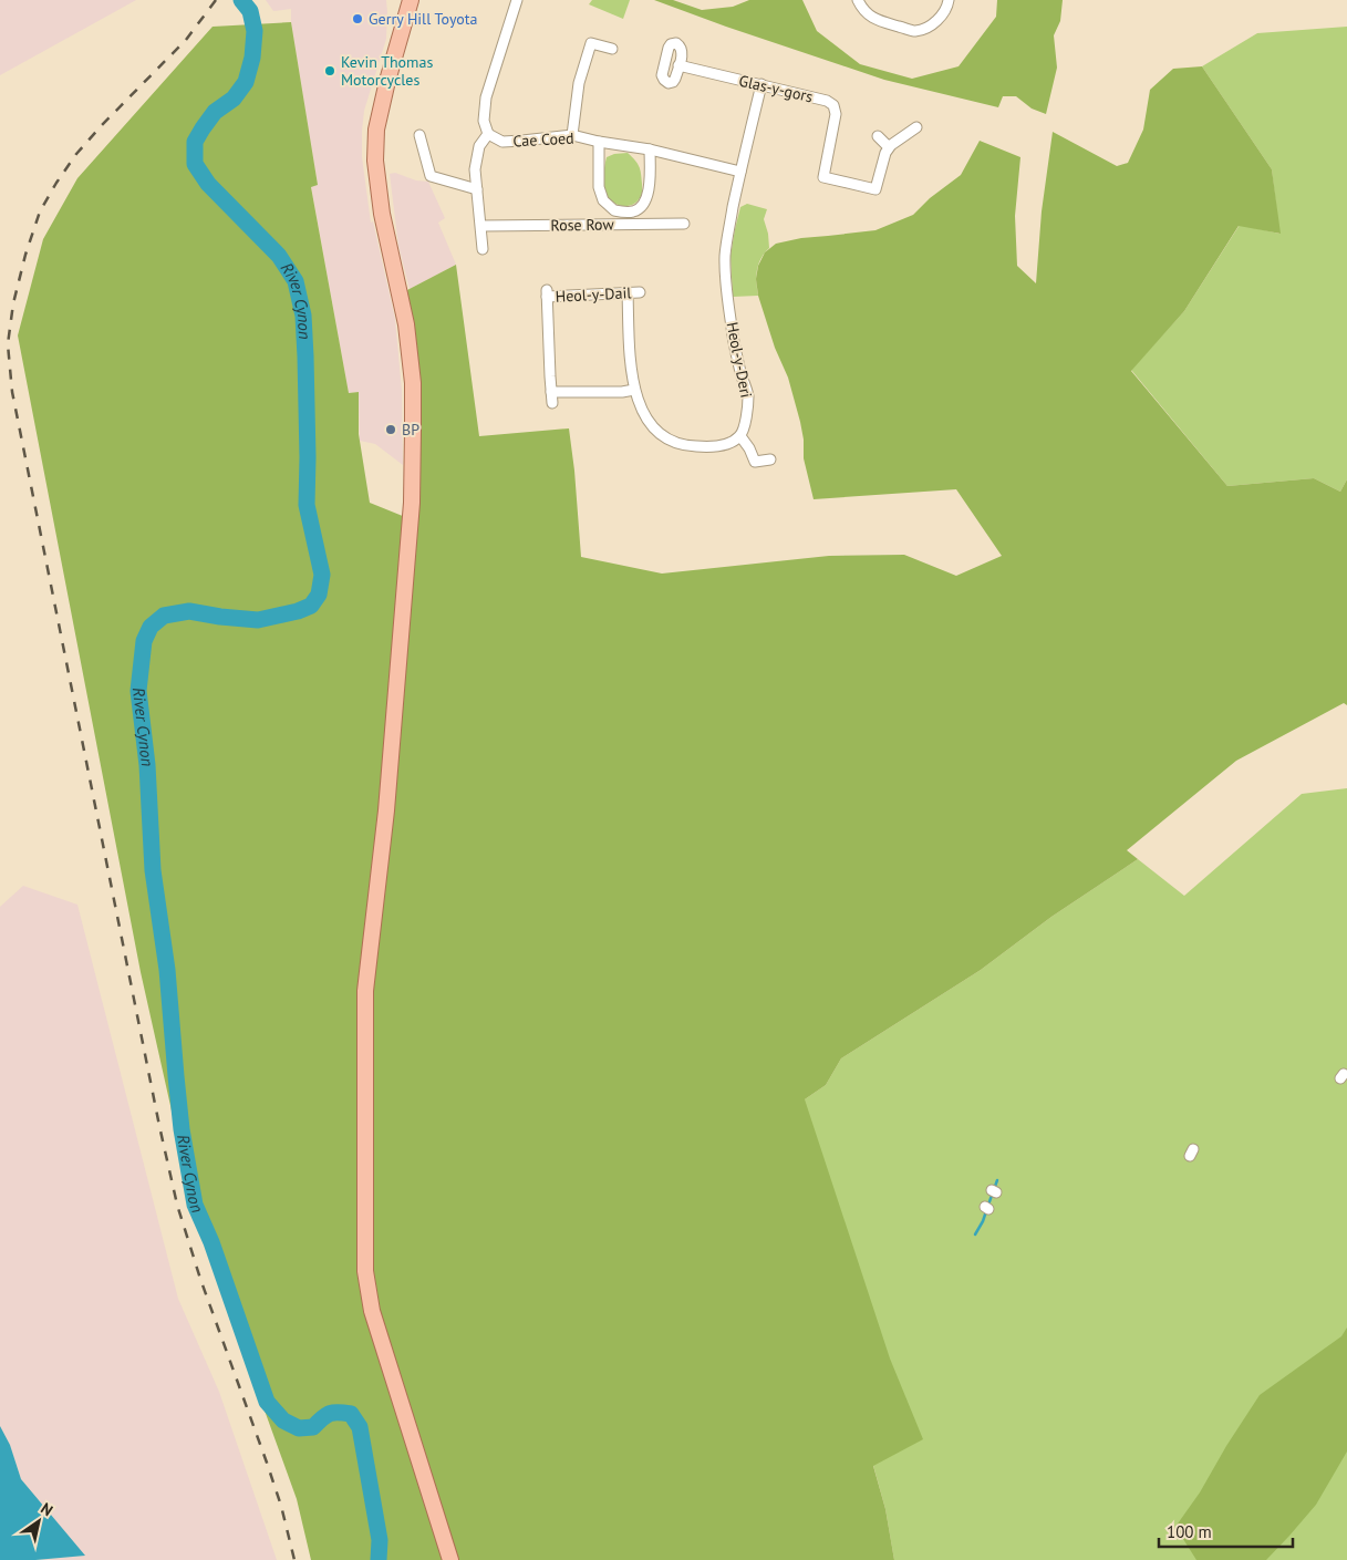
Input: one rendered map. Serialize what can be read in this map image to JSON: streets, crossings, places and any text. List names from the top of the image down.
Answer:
{
  "streets": {
    "street": [
      "Glas-y-gors",
      "Cae Coed",
      "Rose Row",
      "Heol-y-Dail",
      "Heol-y-Deri"
    ]
  },
  "crossings": [
    ["Glas-y-gors", "Heol-y-Deri"],
    ["Cae Coed", "Heol-y-Deri"]
  ],
  "water": ["River Cynon"],
  "places": ["Gerry Hill Toyota", "Kevin Thomas Motorcycles", "BP"],
  "scale_bar": "100 m",
  "north": "top right"
}
